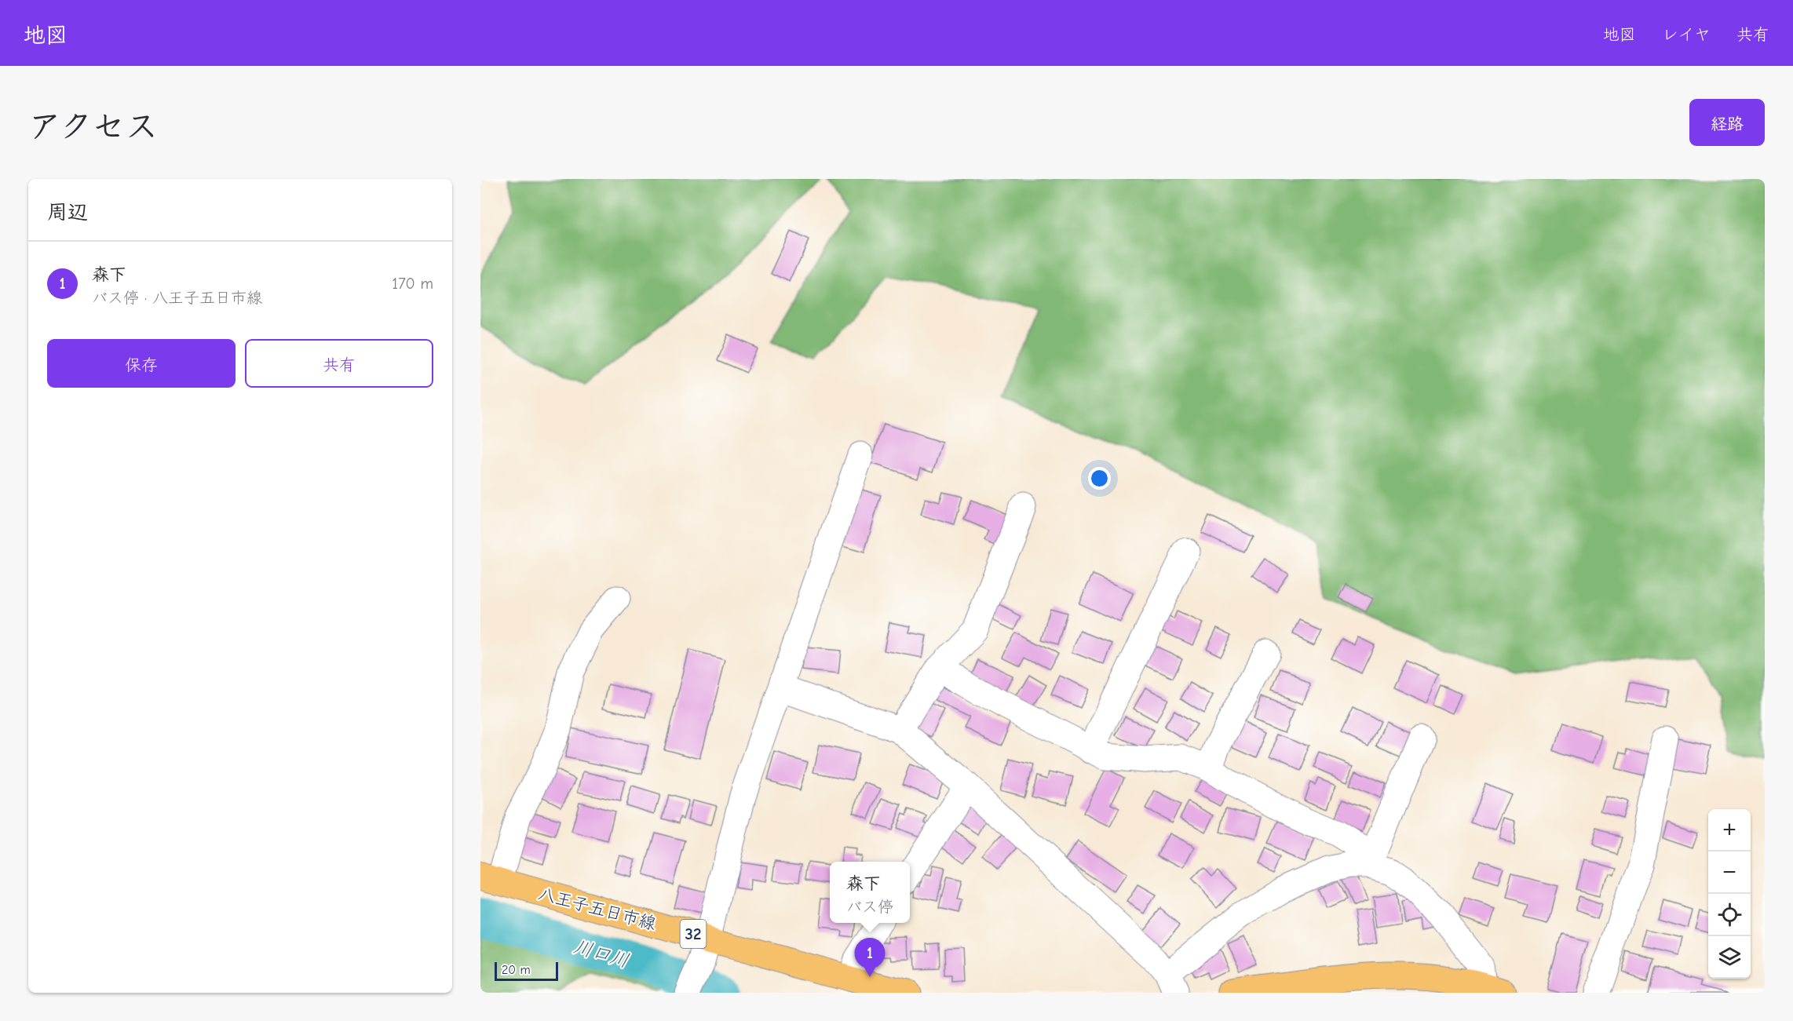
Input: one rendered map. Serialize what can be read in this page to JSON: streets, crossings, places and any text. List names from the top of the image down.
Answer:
{
  "streets": {
    "main road": ["八王子五日市線", "32"]
  },
  "water": ["川口川"],
  "scale_bar": "20 m",
  "page": {
    "header": "地図",
    "nav": ["地図", "レイヤ", "共有"],
    "title": "アクセス",
    "buttons": [
      "経路",
      ["保存", "共有"]
    ],
    "heading": "周辺",
    "list": [
      {
        "mark": "1",
        "name": "森下",
        "note": "バス停 · 八王子五日市線",
        "value": "170 m"
      }
    ],
    "map_buttons": ["+", "−"],
    "popup": ["森下", "バス停"],
    "pins": "1",
    "scale": "20 m"
  }
}
